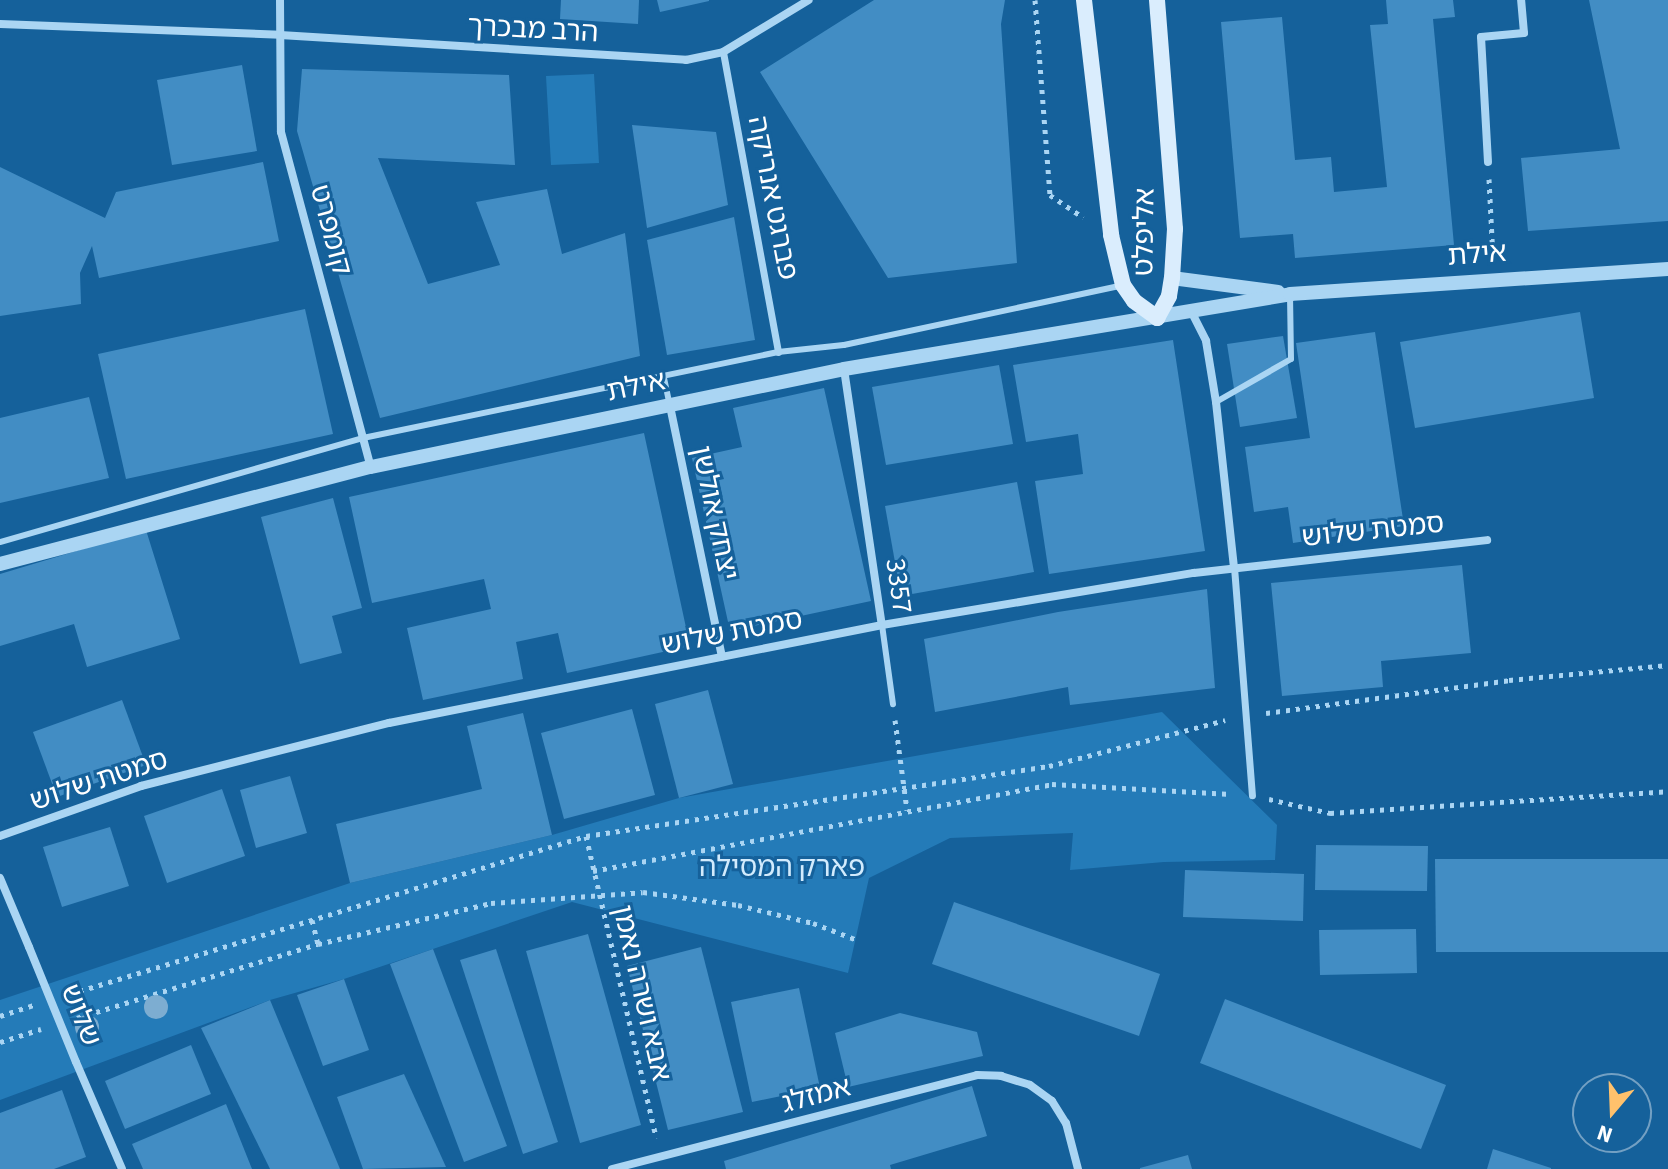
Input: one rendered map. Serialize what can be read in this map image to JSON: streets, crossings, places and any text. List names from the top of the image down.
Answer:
{
  "streets": {
    "main road": ["אליפלט"],
    "street": [
      "הרב מבכרך",
      "פברגט אנריקה",
      "קומפרט",
      "אילת",
      "יצחק אולשן",
      "סמטת שלוש",
      "3357",
      "שלוש",
      "אמזלג"
    ],
    "path": ["אבא ושרה נאמן"]
  },
  "crossings": [
    ["הרב מבכרך", "פברגט אנריקה"],
    ["הרב מבכרך", "קומפרט"],
    ["פברגט אנריקה", "אילת"],
    ["קומפרט", "אילת"],
    ["אליפלט", "אילת"],
    ["אילת", "יצחק אולשן"],
    ["אילת", "3357"],
    ["יצחק אולשן", "סמטת שלוש"],
    ["סמטת שלוש", "3357"],
    ["אבא ושרה נאמן", "אמזלג"]
  ],
  "parks": ["פארק המסילה"],
  "north": "bottom"
}
